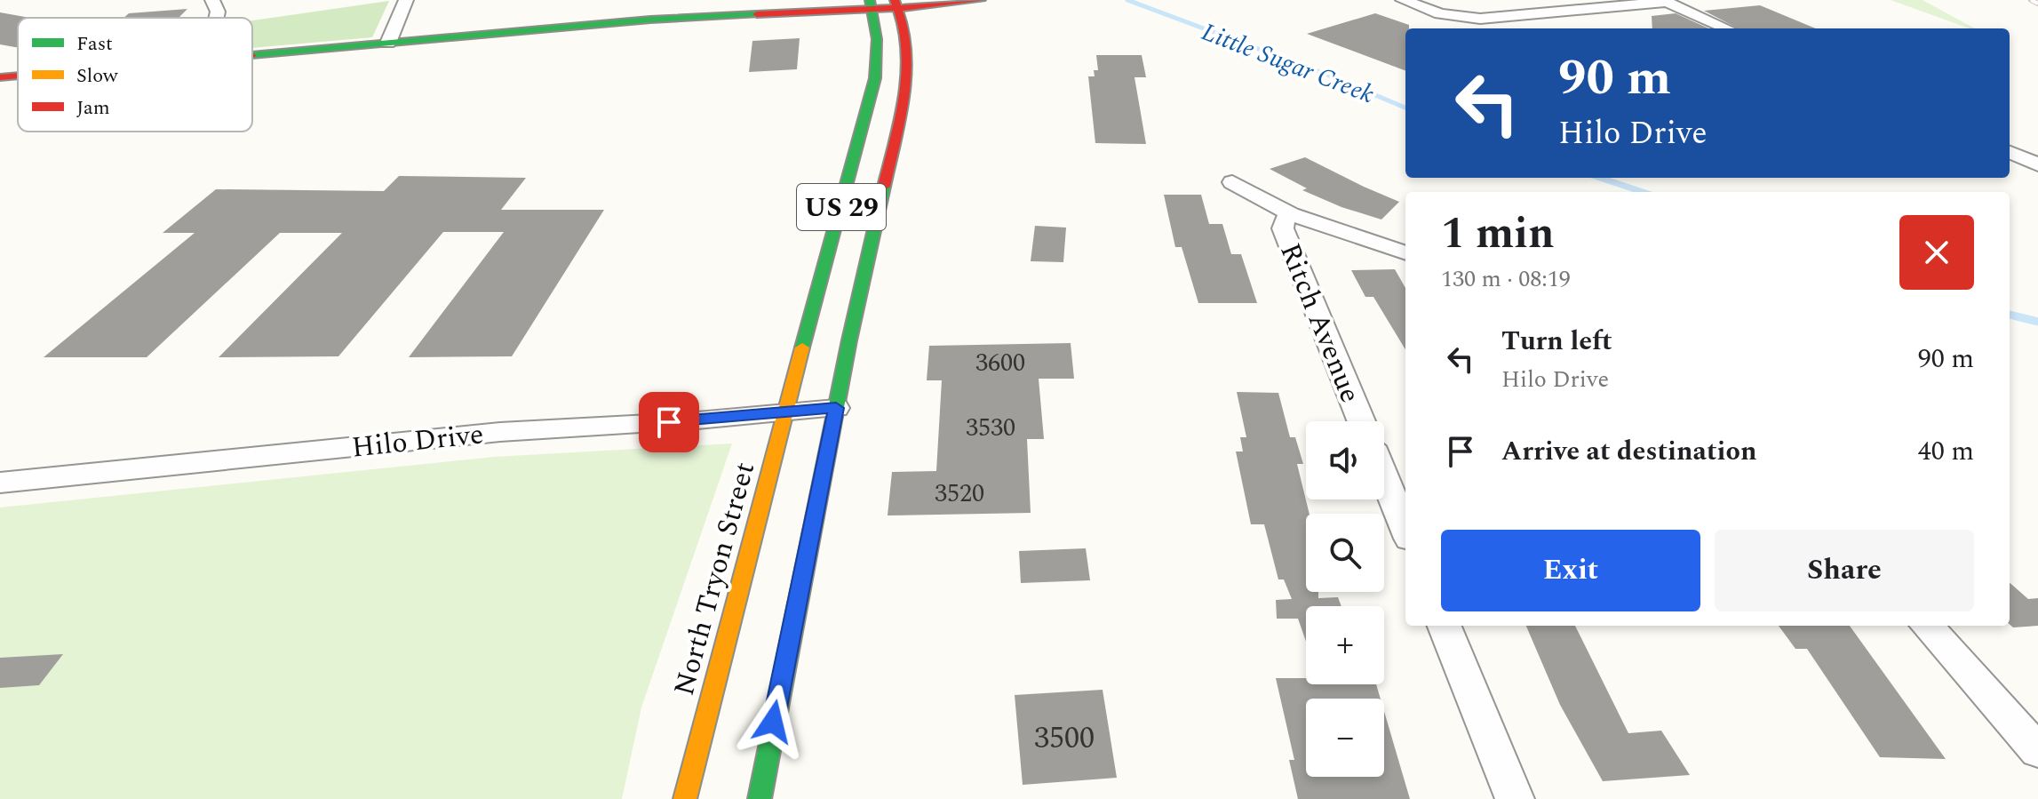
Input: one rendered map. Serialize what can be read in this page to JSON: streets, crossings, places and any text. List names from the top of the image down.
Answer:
{
  "streets": {
    "main road": ["US 29", "North Tryon Street"],
    "street": ["Ritch Avenue", "Hilo Drive"]
  },
  "crossings": [
    ["US 29", "Hilo Drive"],
    ["Hilo Drive", "North Tryon Street"]
  ],
  "water": ["Little Sugar Creek"],
  "house_numbers": [
    "3600",
    "3530",
    "3520",
    "3500"
  ],
  "legend": ["Fast", "Slow", "Jam"],
  "page": {
    "turn": ["90 m", "Hilo Drive"],
    "heading": ["1 min", "130 m · 08:19"],
    "list": [
      {
        "name": "Turn left",
        "note": "Hilo Drive",
        "value": "90 m"
      },
      {
        "name": "Arrive at destination",
        "value": "40 m"
      }
    ],
    "map_buttons": ["+", "−"],
    "buttons": ["Exit", "Share"]
  }
}
